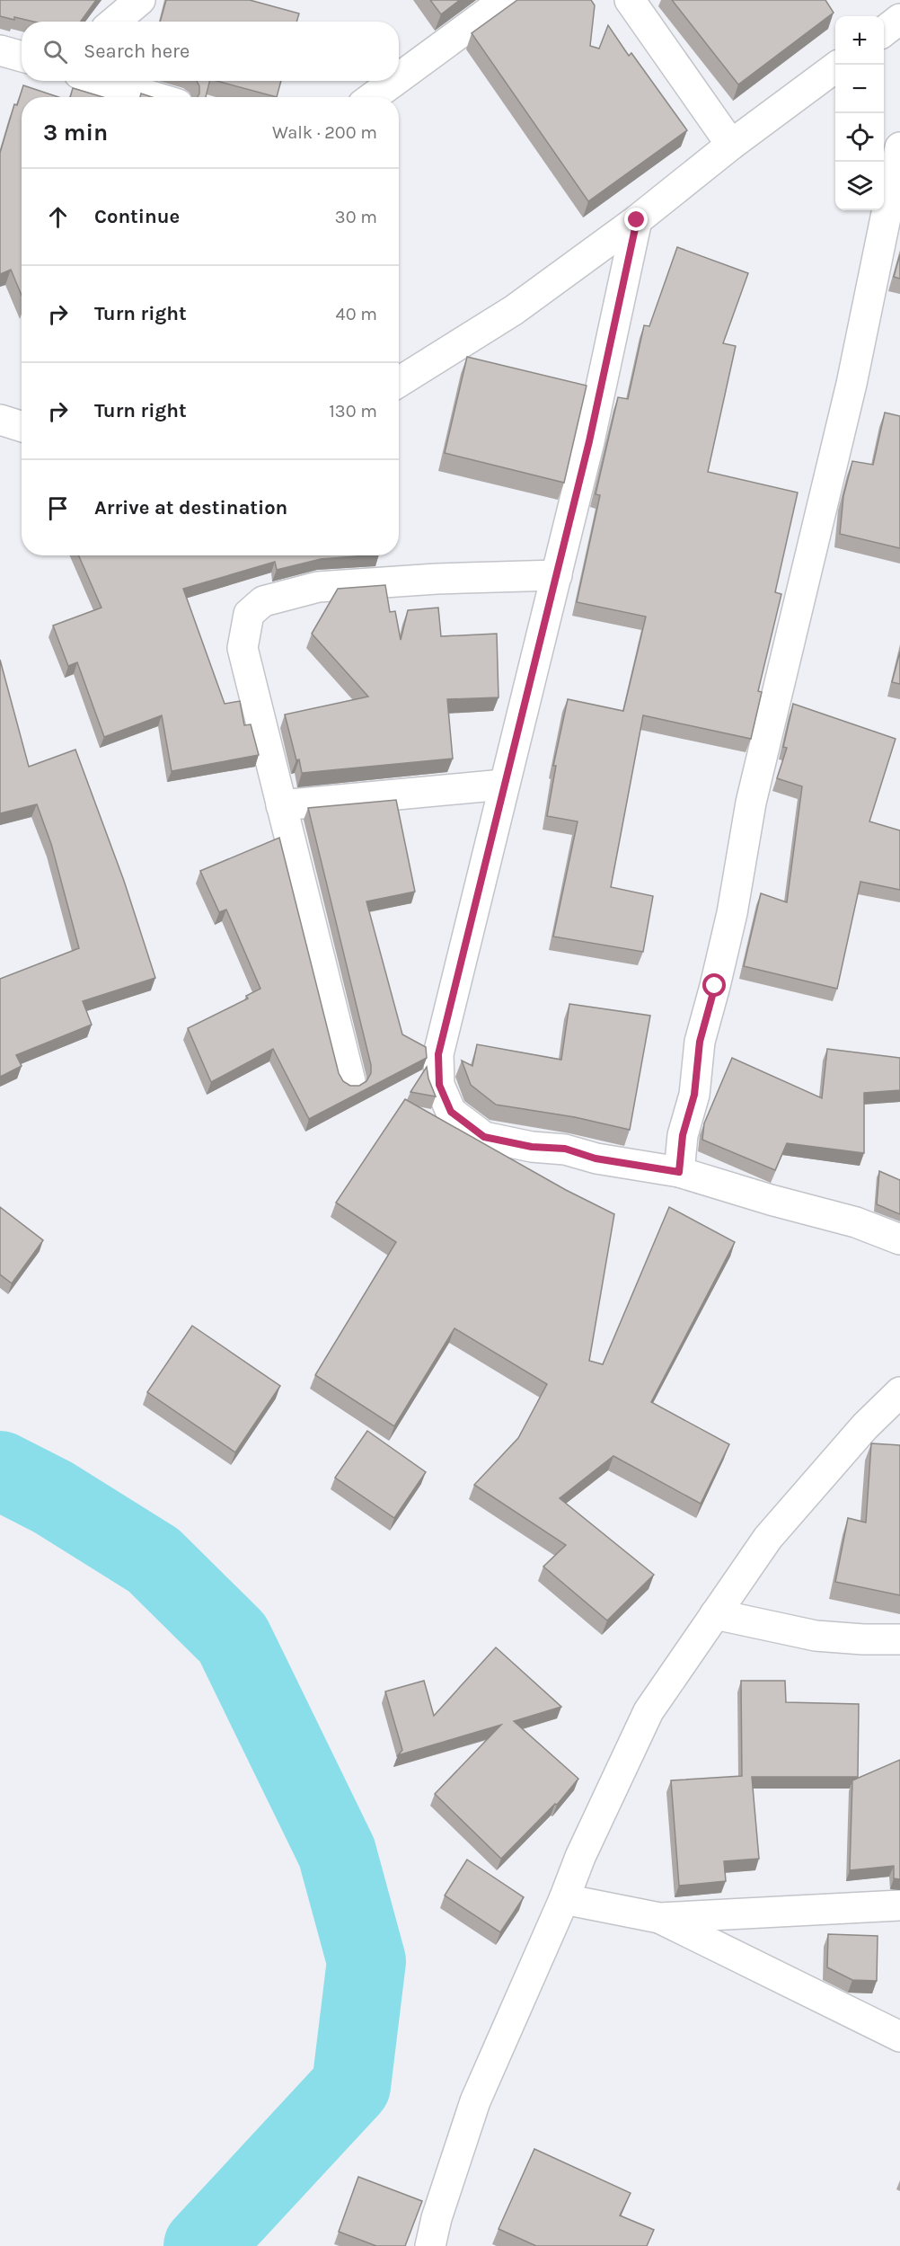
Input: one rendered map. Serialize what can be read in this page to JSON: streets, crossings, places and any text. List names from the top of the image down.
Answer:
{
  "page": {
    "map_buttons": ["+", "−"],
    "search": "Search here",
    "heading": ["3 min", "Walk · 200 m"],
    "list": [
      ["Continue", "30 m"],
      ["Turn right", "40 m"],
      ["Turn right", "130 m"],
      "Arrive at destination"
    ]
  }
}
